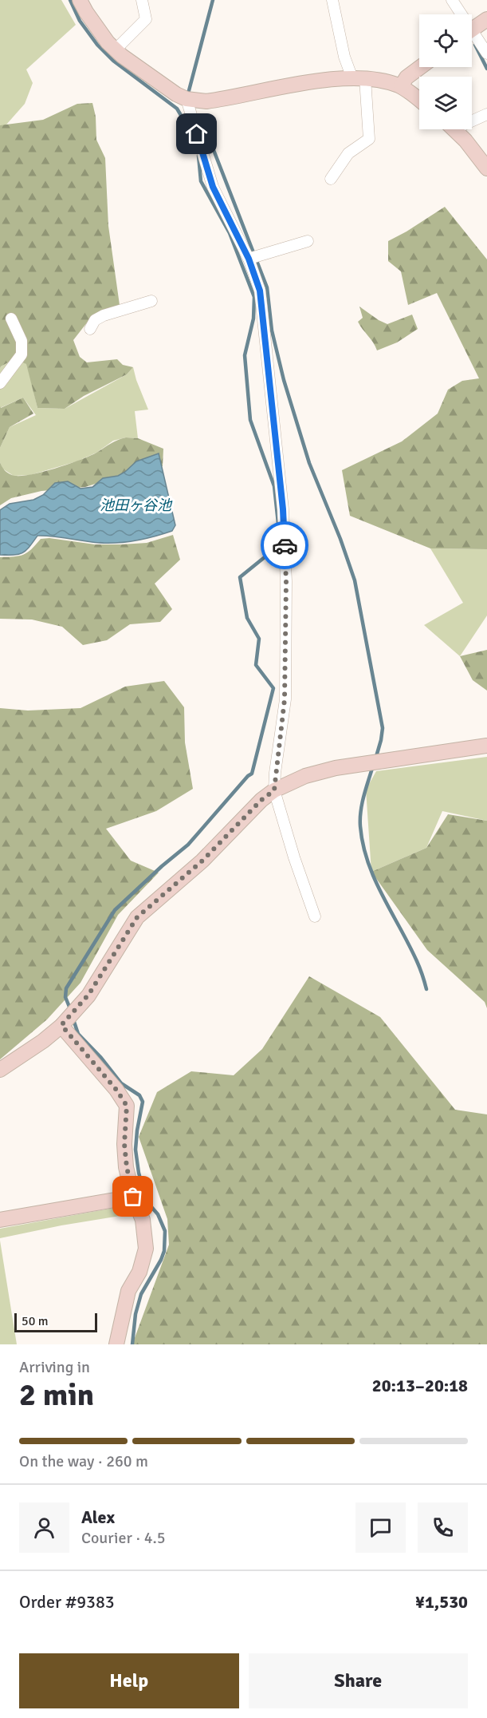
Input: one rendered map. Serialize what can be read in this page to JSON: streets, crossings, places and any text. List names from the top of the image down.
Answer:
{
  "water": ["池田ヶ谷池"],
  "scale_bar": "50 m",
  "page": {
    "scale": "50 m",
    "heading": ["2 min", "Arriving in", "20:13–20:18"],
    "panel": [
      "Alex",
      "Courier · 4.5",
      "Order #9383",
      "¥1,530"
    ],
    "bar": "On the way · 260 m",
    "buttons": ["Help", "Share"]
  }
}
